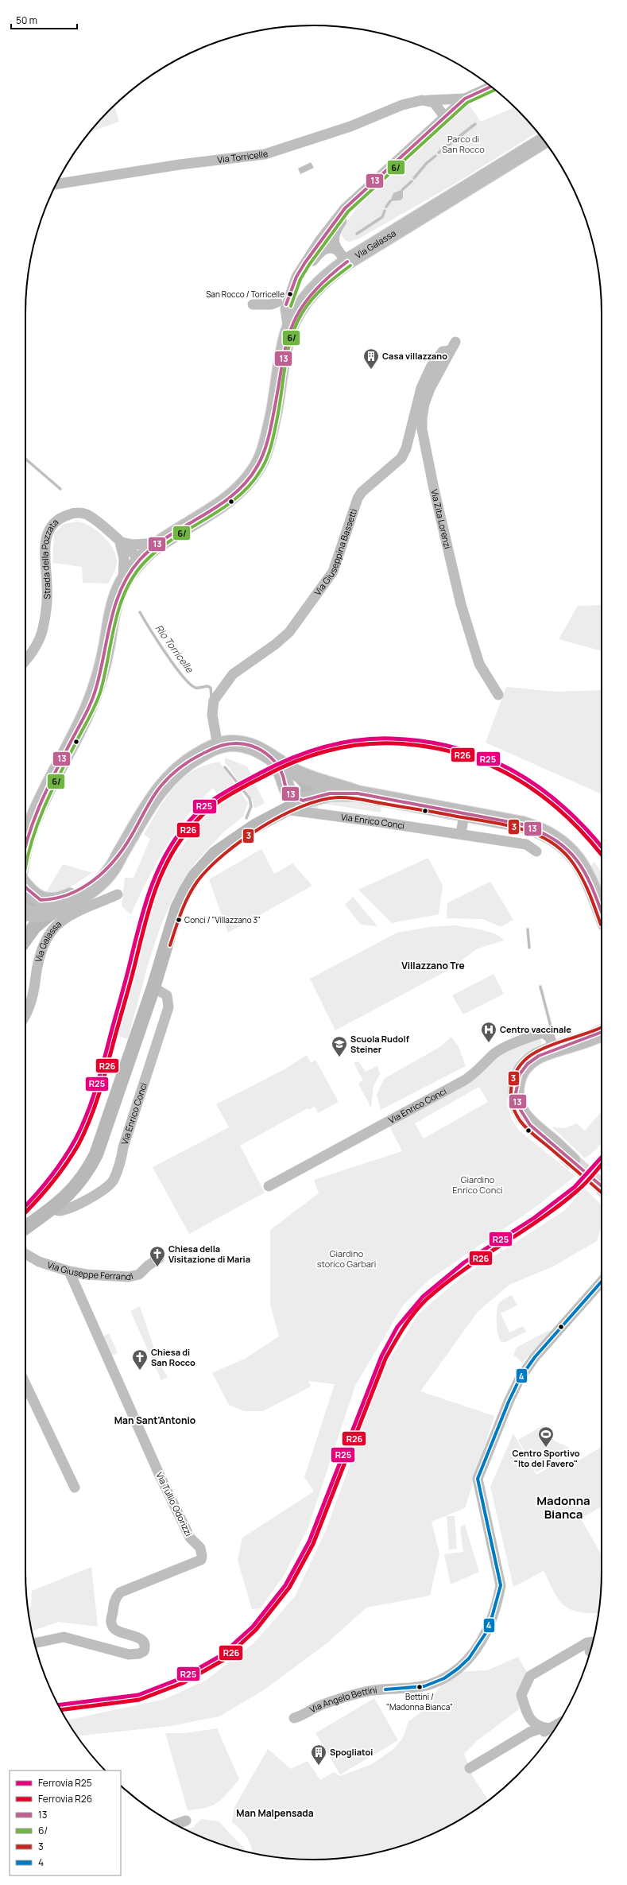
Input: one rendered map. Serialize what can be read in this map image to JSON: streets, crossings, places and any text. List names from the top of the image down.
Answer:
{
  "streets": {
    "main road": ["Via Galassa"],
    "street": [
      "Via Torricelle",
      "Via Zita Lorenzi",
      "Via Giuseppina Bassetti",
      "Strada della Pozzata",
      "Via Enrico Conci",
      "Via Giuseppe Ferrandi",
      "Via Tullio Odorizzi",
      "Via Angelo Bettini"
    ]
  },
  "crossings": [
    ["Via Galassa", "Strada della Pozzata"],
    ["Via Zita Lorenzi", "Via Giuseppina Bassetti"],
    ["Via Giuseppe Ferrandi", "Via Tullio Odorizzi"]
  ],
  "districts": [
    "Villazzano Tre",
    "Man Sant'Antonio",
    "Madonna Bianca",
    "Man Malpensada"
  ],
  "water": ["Rio Torricelle"],
  "parks": ["Parco di San Rocco", "Giardino Enrico Conci", "Giardino storico Garbari"],
  "places": {
    "other": ["San Rocco / Torricelle", "Conci / \"Villazzano 3\"", "Bettini / \"Madonna Bianca\""],
    "building": ["Casa villazzano", "Spogliatoi"],
    "hospital": ["Centro vaccinale"],
    "school or university": ["Scuola Rudolf Steiner"],
    "church": ["Chiesa della Visitazione di Maria", "Chiesa di San Rocco"],
    "sports": ["Centro Sportivo \"Ito del Favero\""]
  },
  "lines": [
    "transit line 13",
    "transit line 6/",
    "rail line R25",
    "rail line R26",
    "transit line 3",
    "transit line 4"
  ],
  "legend": [
    "Ferrovia R25",
    "Ferrovia R26",
    "13",
    "6/",
    "3",
    "4"
  ],
  "scale_bar": "50 m"
}
